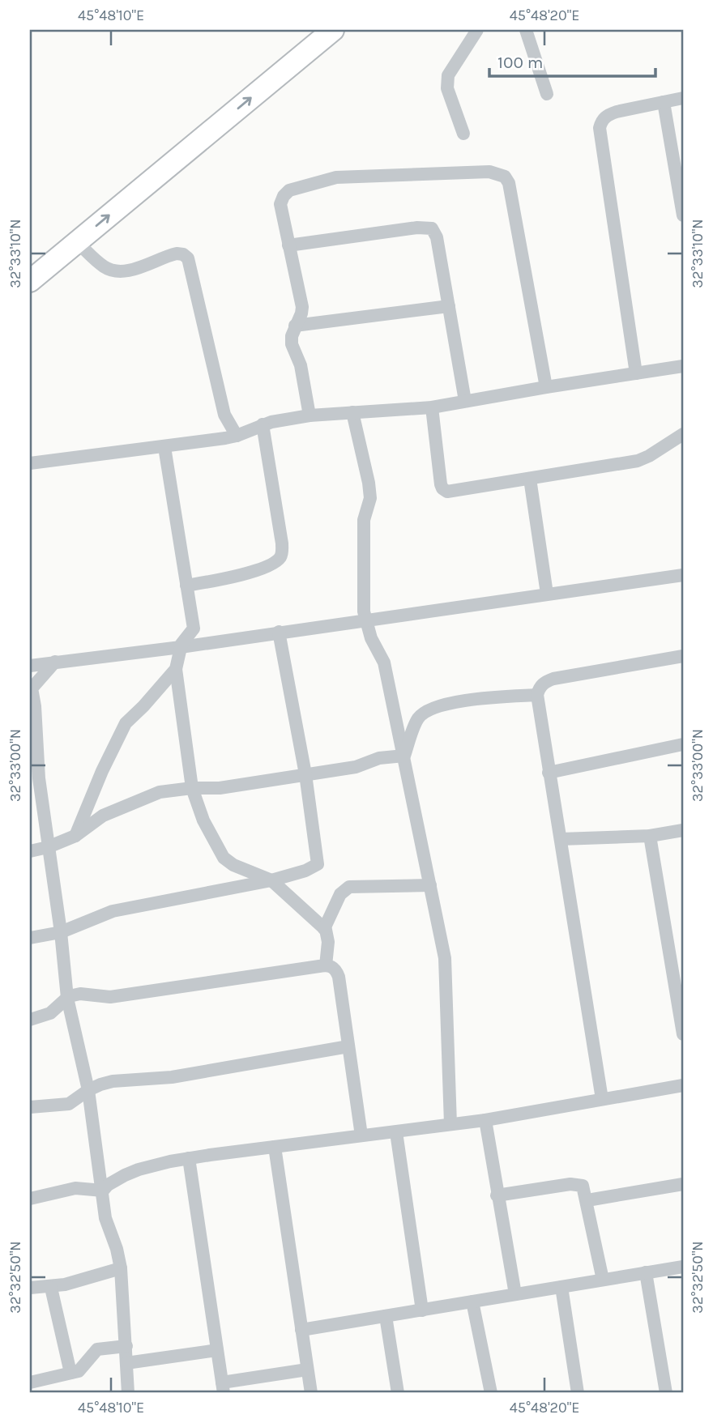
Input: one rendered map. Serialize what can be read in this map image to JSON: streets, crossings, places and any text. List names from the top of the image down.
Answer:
{
  "scale_bar": "100 m",
  "coordinates": [
    "45°48'10\"E",
    "45°48'20\"E",
    "32°33'10\"N",
    "32°33'00\"N",
    "32°32'50\"N"
  ]
}
